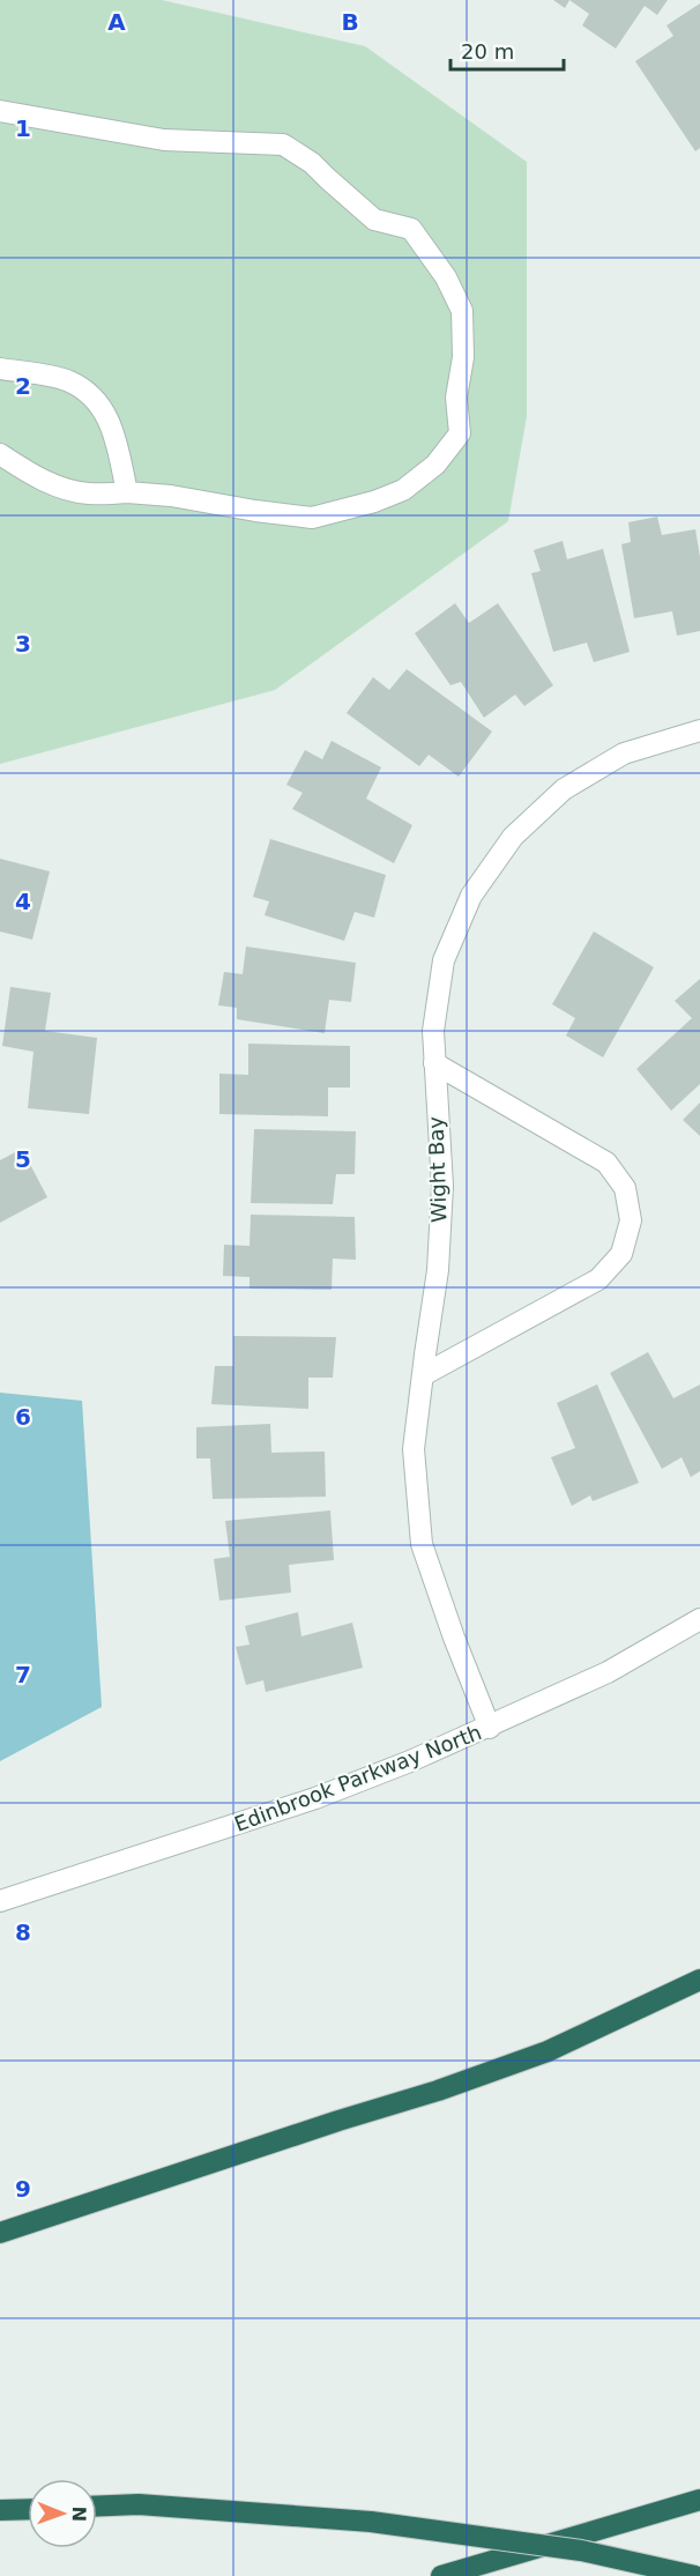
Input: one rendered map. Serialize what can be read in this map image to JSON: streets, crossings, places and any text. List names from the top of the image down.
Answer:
{
  "streets": {
    "street": ["Wight Bay", "Edinbrook Parkway North"]
  },
  "crossings": [
    ["Wight Bay", "Edinbrook Parkway North"]
  ],
  "scale_bar": "20 m",
  "north": "right",
  "grid": {
    "columns": ["A", "B"],
    "rows": [
      "1",
      "2",
      "3",
      "4",
      "5",
      "6",
      "7",
      "8",
      "9"
    ]
  }
}
